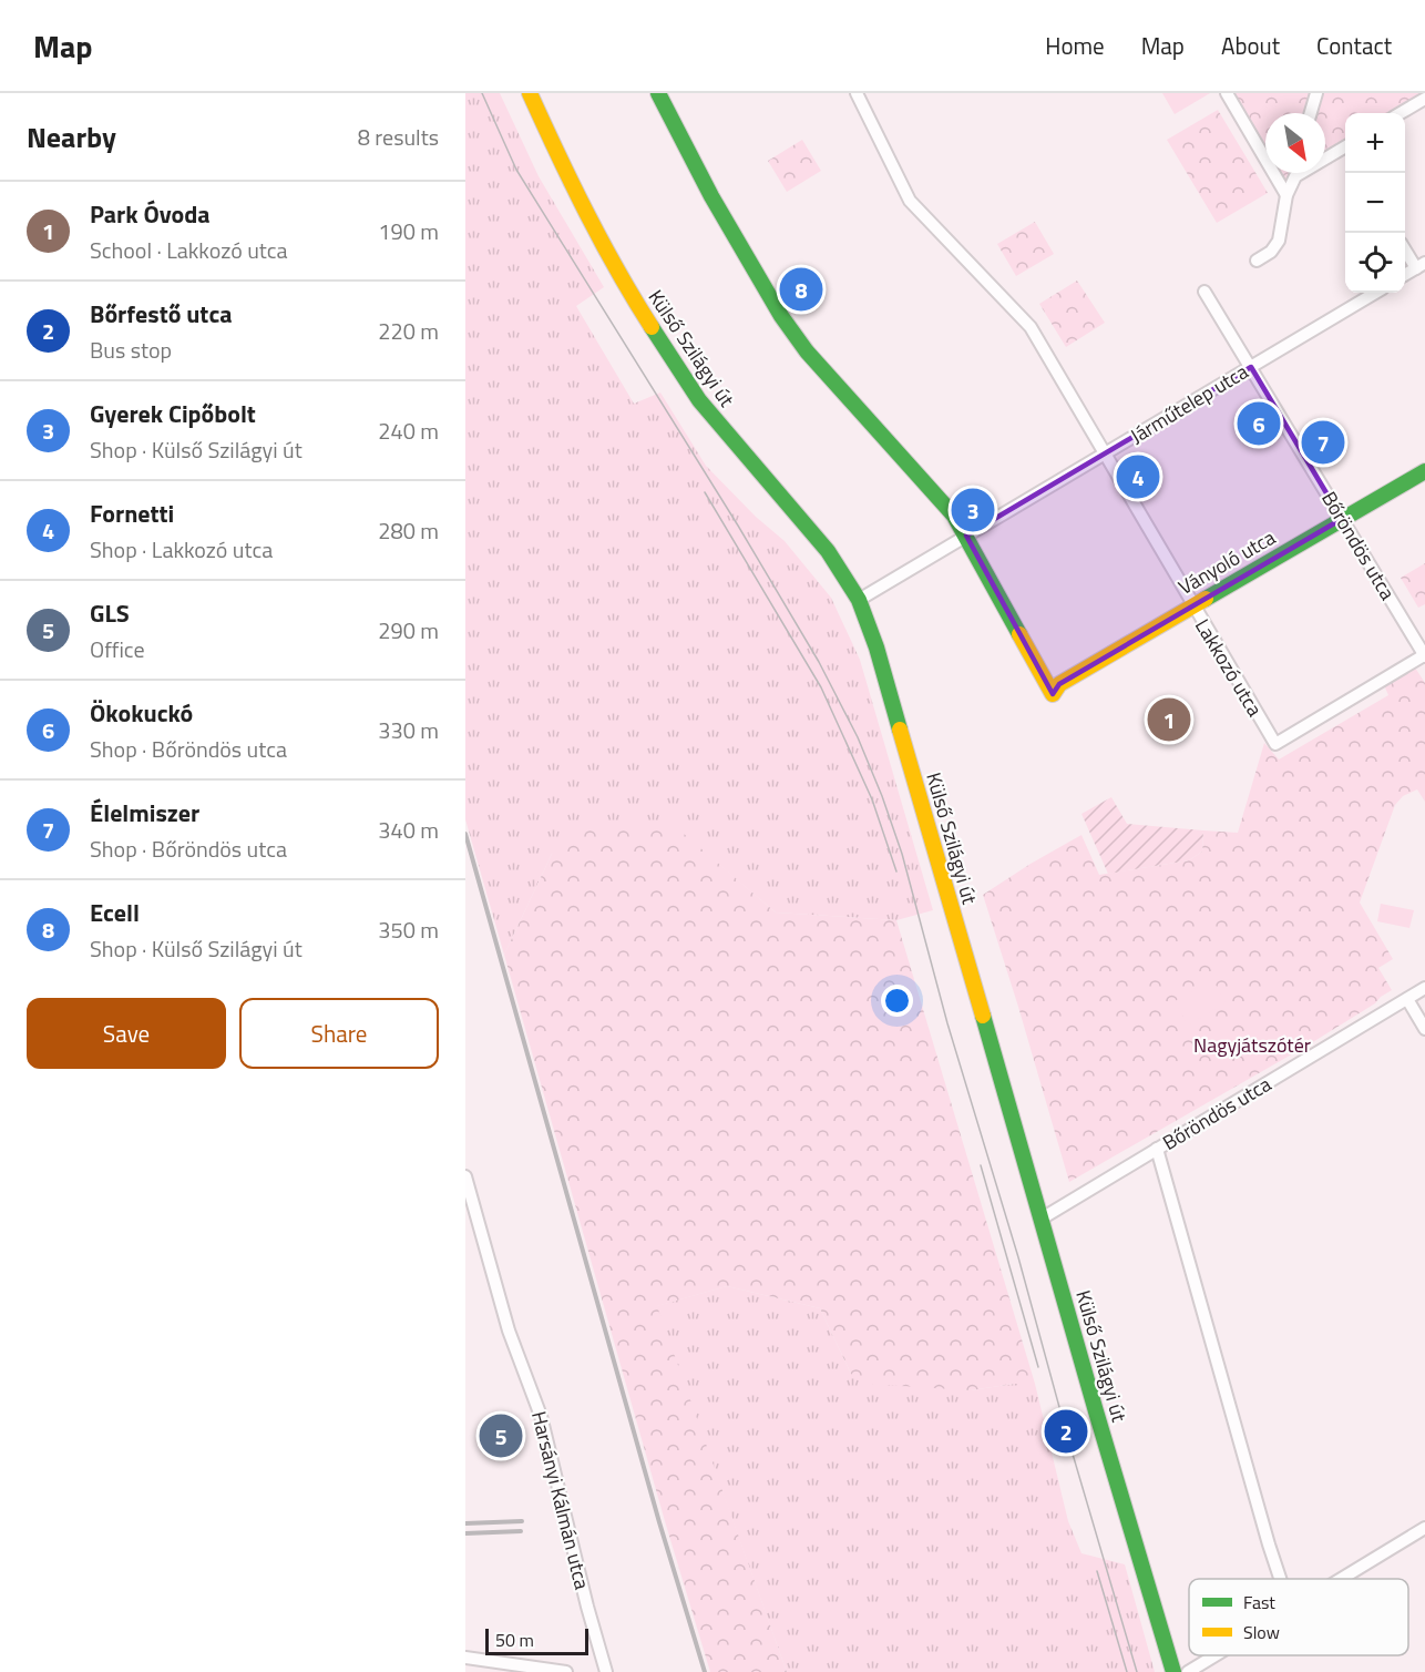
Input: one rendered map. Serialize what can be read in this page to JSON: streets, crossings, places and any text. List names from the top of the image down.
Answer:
{
  "streets": {
    "street": [
      "Külső Szilágyi út",
      "Járműtelep utca",
      "Bőröndös utca",
      "Ványoló utca",
      "Lakkozó utca",
      "Harsányi Kálmán utca"
    ]
  },
  "crossings": [
    ["Külső Szilágyi út", "Járműtelep utca"],
    ["Külső Szilágyi út", "Bőröndös utca"],
    ["Járműtelep utca", "Bőröndös utca"],
    ["Járműtelep utca", "Ványoló utca"],
    ["Járműtelep utca", "Lakkozó utca"],
    ["Bőröndös utca", "Ványoló utca"],
    ["Bőröndös utca", "Lakkozó utca"],
    ["Ványoló utca", "Lakkozó utca"]
  ],
  "parks": ["Nagyjátszótér"],
  "legend": ["Fast", "Slow"],
  "scale_bar": "50 m",
  "north": "bottom right",
  "page": {
    "header": "Map",
    "nav": [
      "Home",
      "Map",
      "About",
      "Contact"
    ],
    "heading": ["Nearby", "8 results"],
    "map_buttons": ["+", "−"],
    "list": [
      {
        "mark": "1",
        "name": "Park Óvoda",
        "note": "School · Lakkozó utca",
        "value": "190 m"
      },
      {
        "mark": "2",
        "name": "Bőrfestő utca",
        "note": "Bus stop",
        "value": "220 m"
      },
      {
        "mark": "3",
        "name": "Gyerek Cipőbolt",
        "note": "Shop · Külső Szilágyi út",
        "value": "240 m"
      },
      {
        "mark": "4",
        "name": "Fornetti",
        "note": "Shop · Lakkozó utca",
        "value": "280 m"
      },
      {
        "mark": "5",
        "name": "GLS",
        "note": "Office",
        "value": "290 m"
      },
      {
        "mark": "6",
        "name": "Ökokuckó",
        "note": "Shop · Bőröndös utca",
        "value": "330 m"
      },
      {
        "mark": "7",
        "name": "Élelmiszer",
        "note": "Shop · Bőröndös utca",
        "value": "340 m"
      },
      {
        "mark": "8",
        "name": "Ecell",
        "note": "Shop · Külső Szilágyi út",
        "value": "350 m"
      }
    ],
    "pins": [
      "8",
      "6",
      "7",
      "4",
      "3",
      "1",
      "2",
      "5"
    ],
    "buttons": ["Save", "Share"],
    "scale": "50 m"
  }
}
